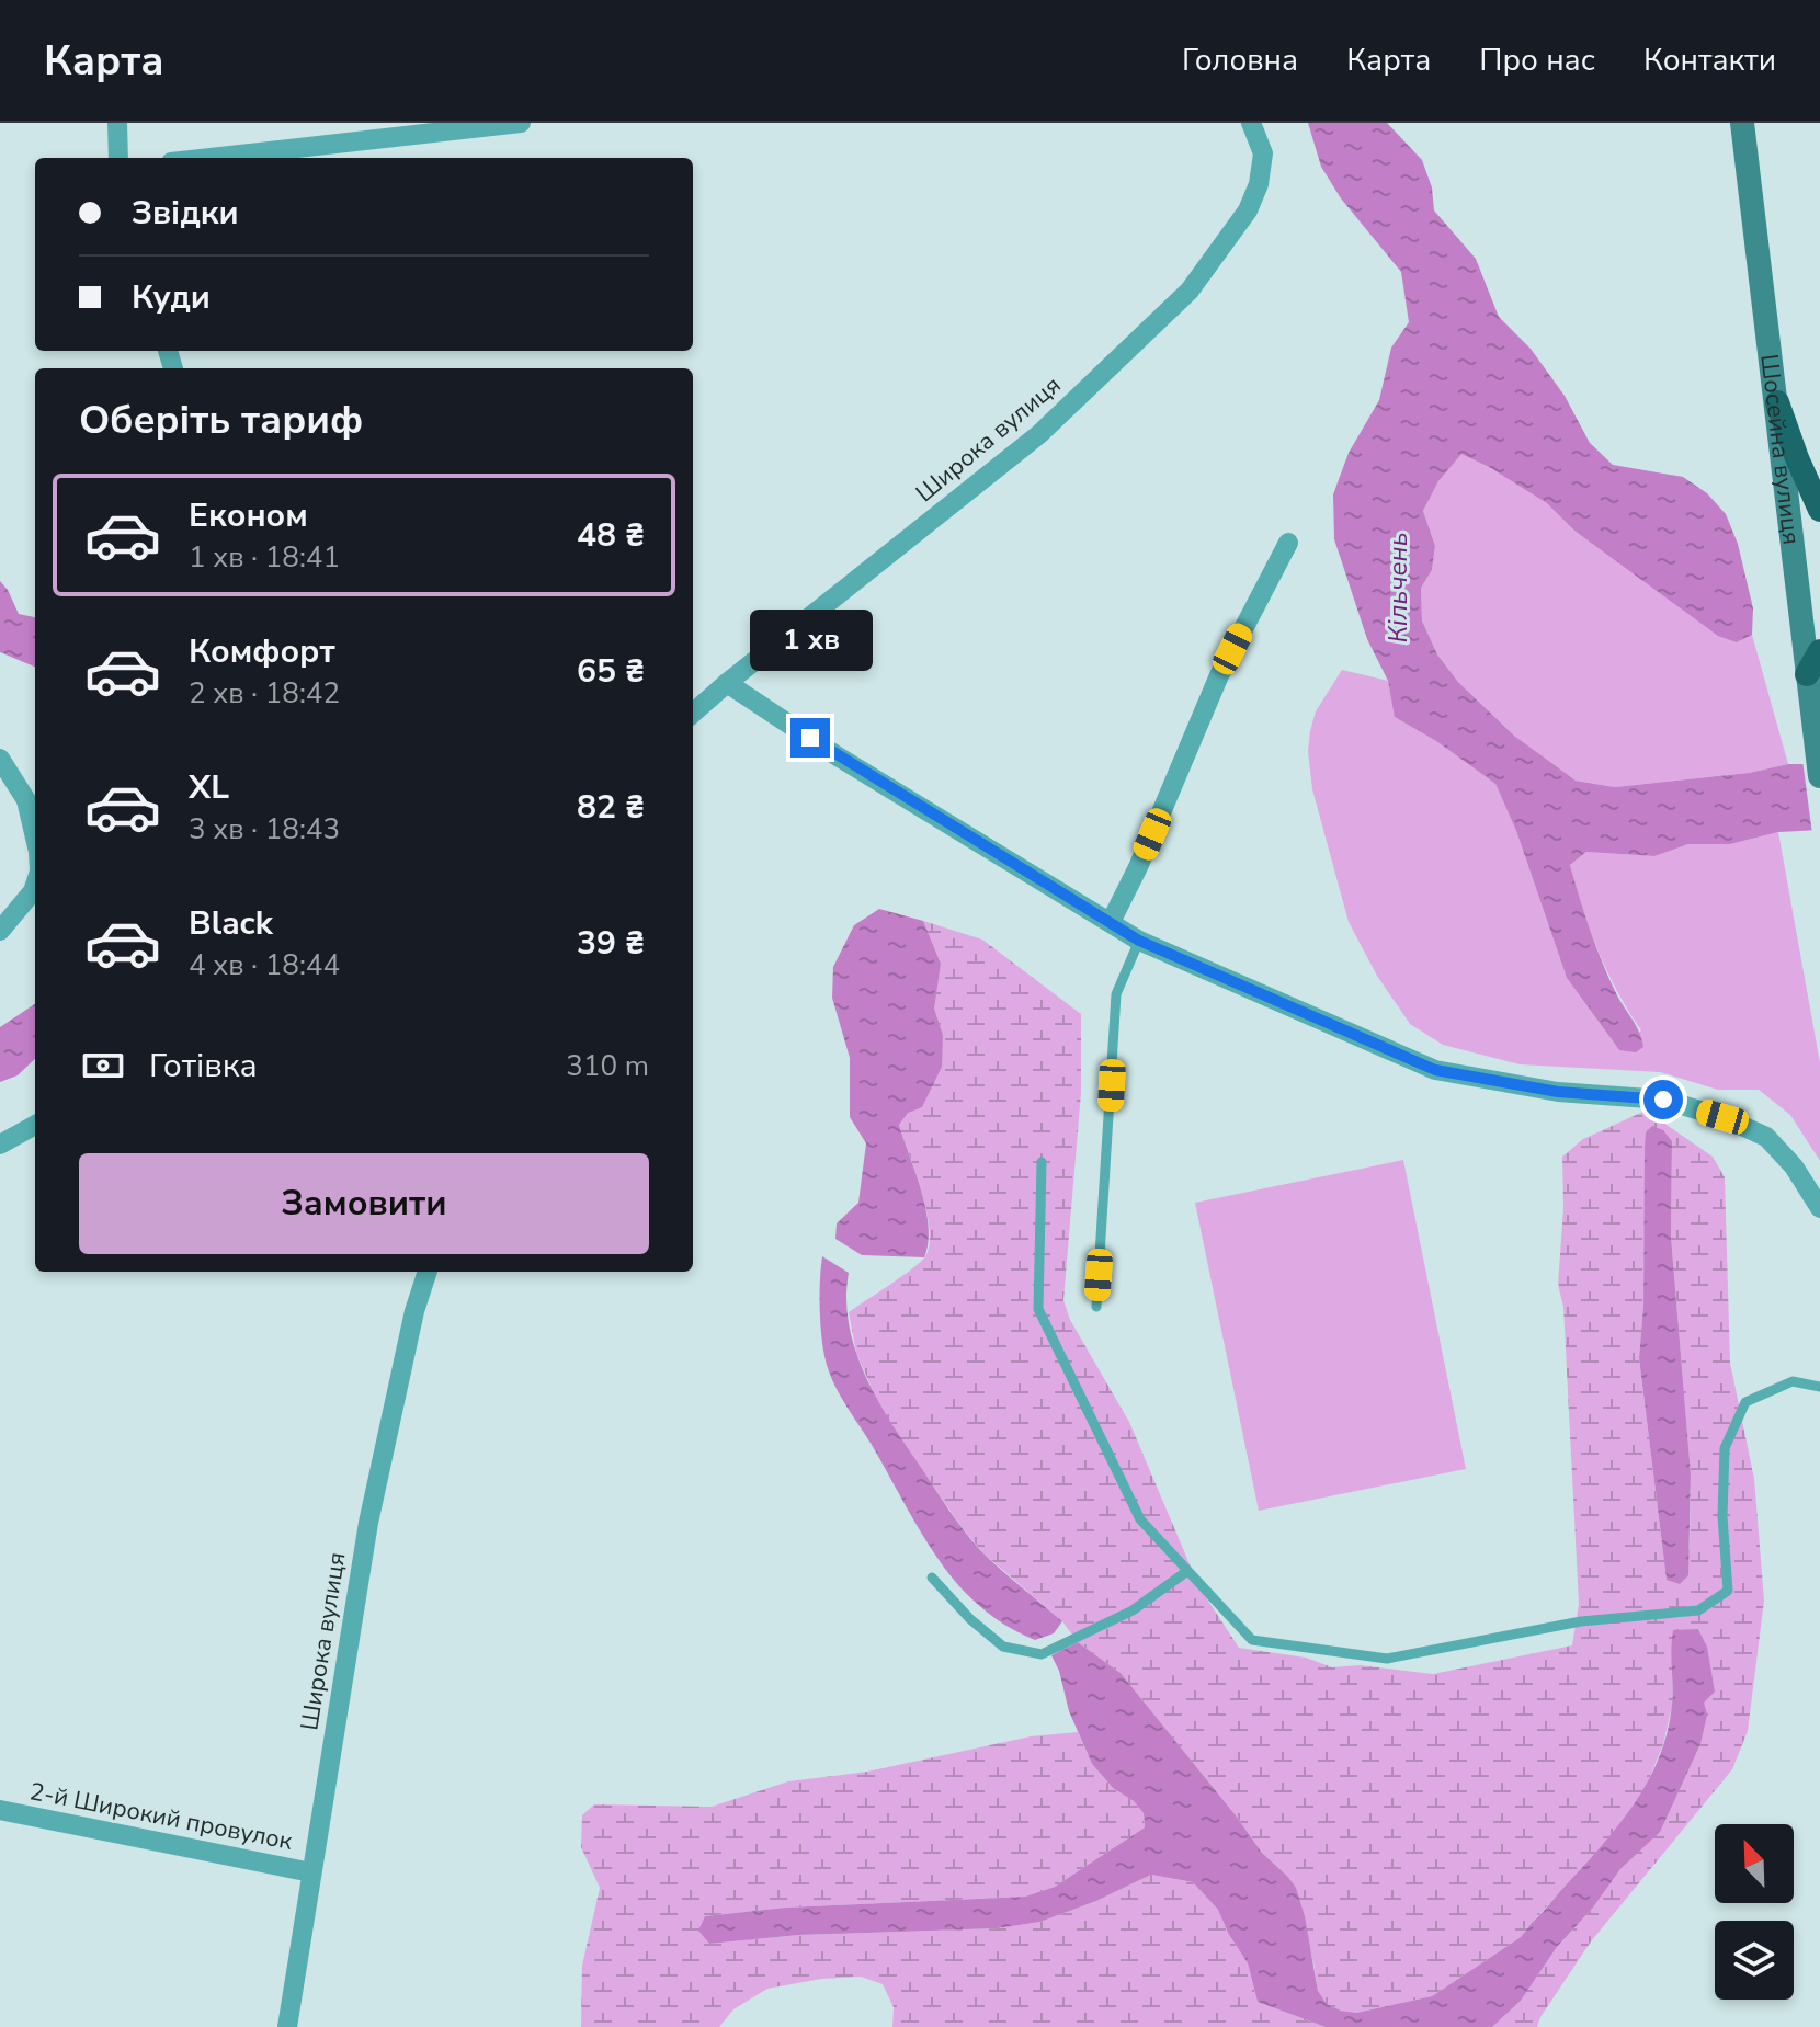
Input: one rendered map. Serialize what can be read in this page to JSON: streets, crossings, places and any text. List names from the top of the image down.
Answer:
{
  "streets": {
    "main road": ["Шосейна вулиця"],
    "street": ["Широка вулиця", "2-й Широкий провулок"]
  },
  "crossings": [
    ["Широка вулиця", "2-й Широкий провулок"]
  ],
  "water": ["Кільчень"],
  "north": "top left",
  "page": {
    "header": "Карта",
    "nav": [
      "Головна",
      "Карта",
      "Про нас",
      "Контакти"
    ],
    "banner": ["Звідки", "Куди"],
    "heading": "Оберіть тариф",
    "list": [
      {
        "name": "Економ",
        "note": "1 хв · 18:41",
        "value": "48 ₴"
      },
      {
        "name": "Комфорт",
        "note": "2 хв · 18:42",
        "value": "65 ₴"
      },
      {
        "name": "XL",
        "note": "3 хв · 18:43",
        "value": "82 ₴"
      },
      {
        "name": "Black",
        "note": "4 хв · 18:44",
        "value": "39 ₴"
      }
    ],
    "bubble": "1 хв",
    "pay": ["Готівка", "310 m"],
    "buttons": "Замовити"
  }
}
